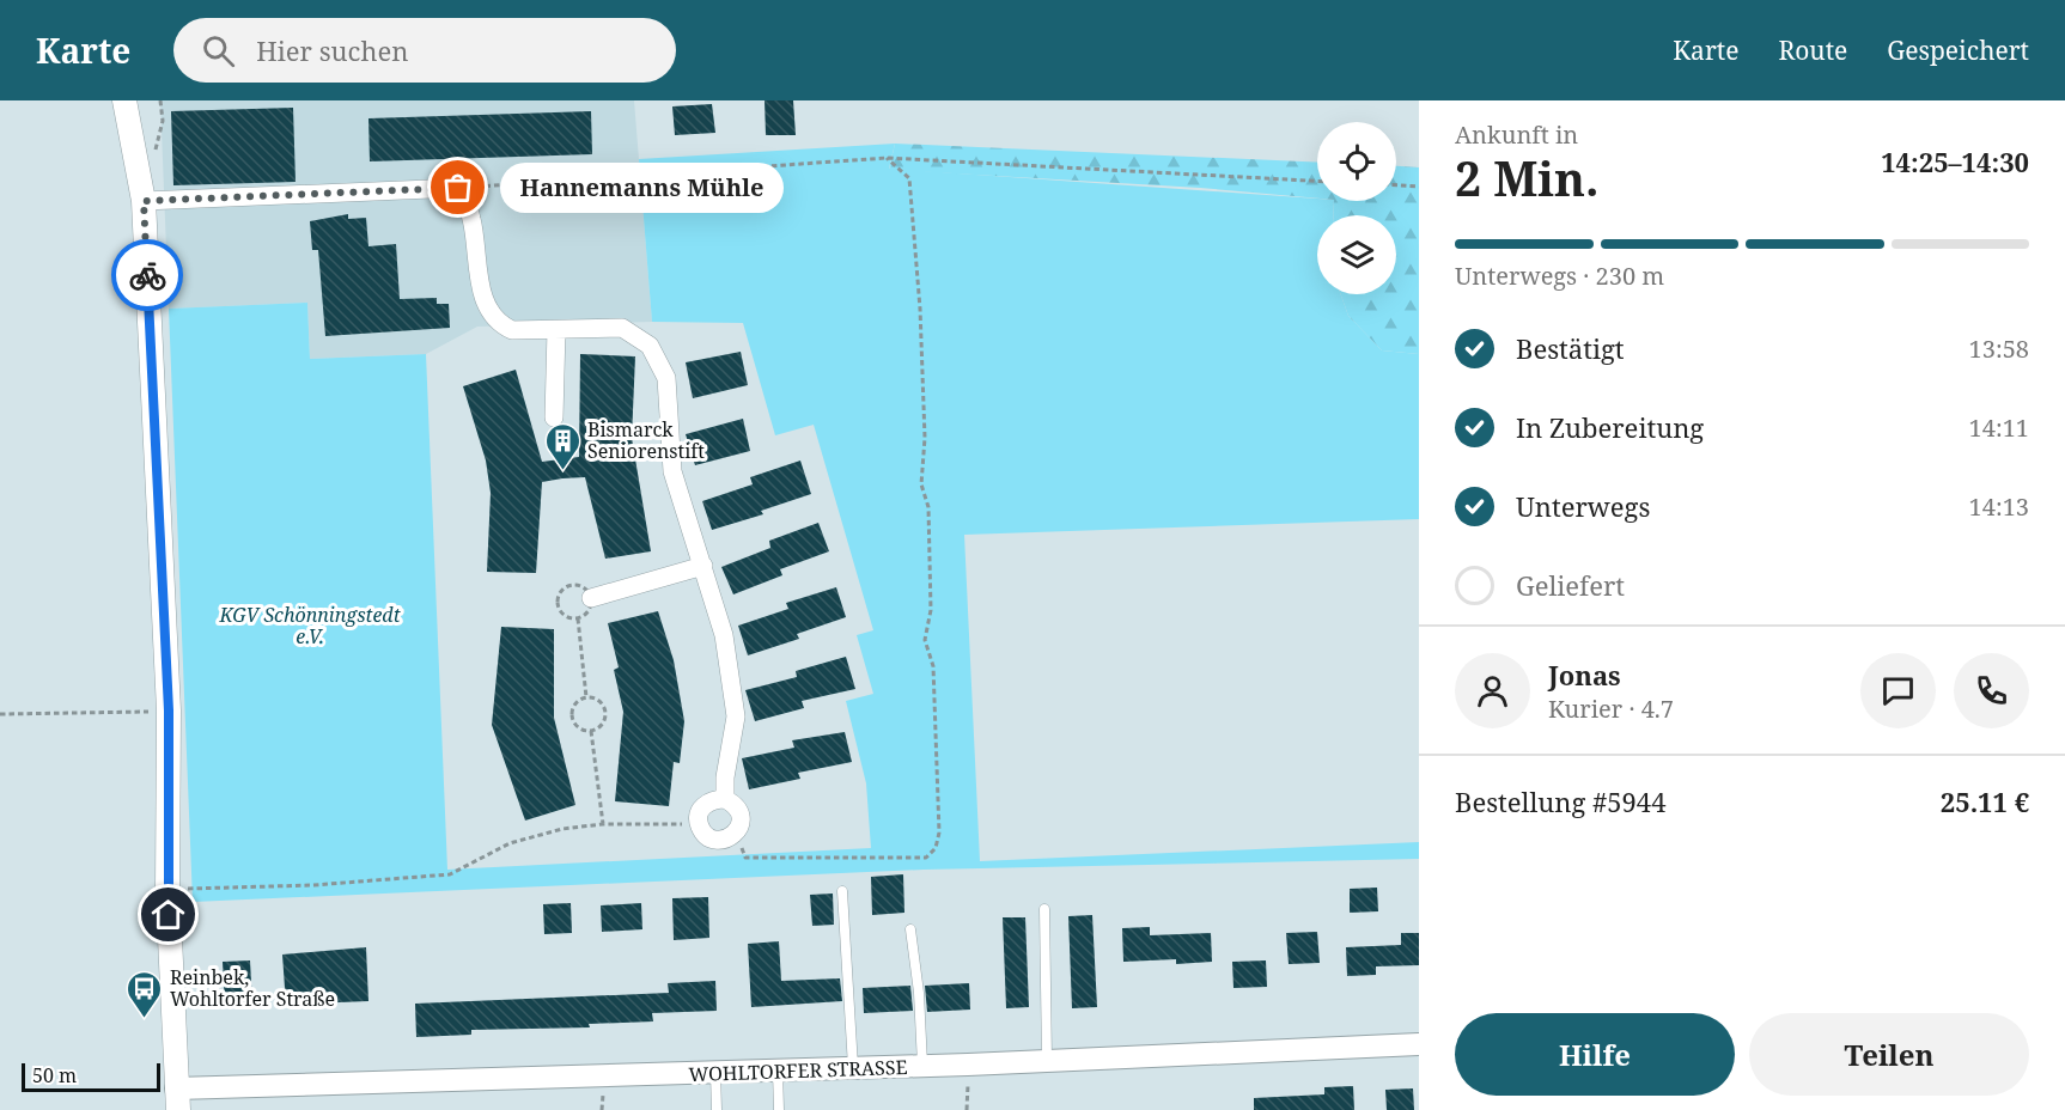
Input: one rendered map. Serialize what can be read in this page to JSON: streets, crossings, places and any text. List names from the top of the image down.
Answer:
{
  "streets": {
    "street": ["WOHLTORFER STRASSE"]
  },
  "parks": ["KGV Schönningstedt e.V."],
  "places": {
    "other": ["Hannemanns Mühle"],
    "building": ["Bismarck Seniorenstift"],
    "bus stop": ["Reinbek, Wohltorfer Straße"]
  },
  "scale_bar": "50 m",
  "page": {
    "header": "Karte",
    "search": "Hier suchen",
    "nav": ["Karte", "Route", "Gespeichert"],
    "heading": ["2 Min.", "Ankunft in", "14:25–14:30"],
    "panel": [
      "Jonas",
      "Kurier · 4.7",
      "Bestellung #5944",
      "25.11 €"
    ],
    "bubble": "Hannemanns Mühle",
    "bar": "Unterwegs · 230 m",
    "list": [
      ["Bestätigt", "13:58"],
      ["In Zubereitung", "14:11"],
      ["Unterwegs", "14:13"],
      "Geliefert"
    ],
    "buttons": ["Hilfe", "Teilen"],
    "scale": "50 m"
  }
}
